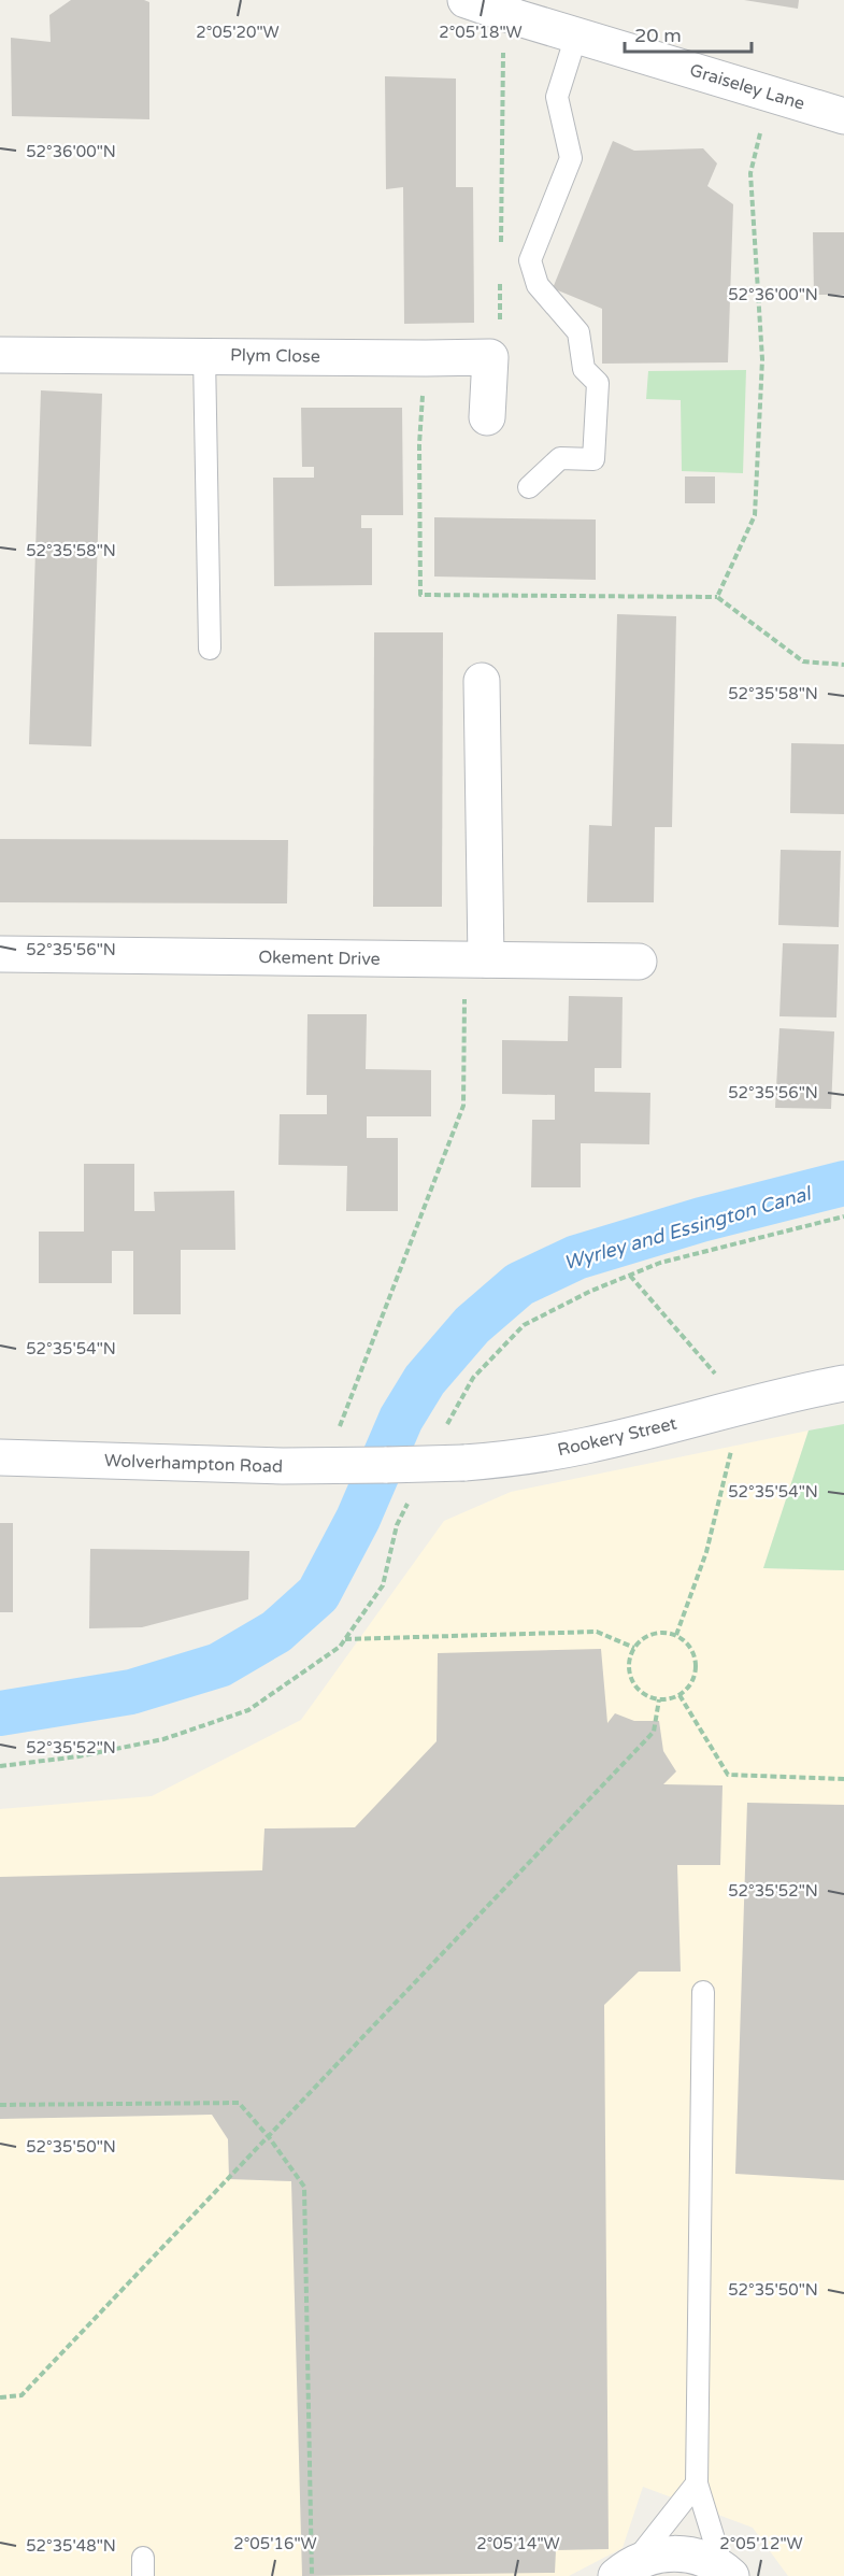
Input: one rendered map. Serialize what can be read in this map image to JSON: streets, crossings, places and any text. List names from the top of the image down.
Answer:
{
  "streets": {
    "street": [
      "Graiseley Lane",
      "Plym Close",
      "Okement Drive",
      "Rookery Street",
      "Wolverhampton Road"
    ]
  },
  "crossings": [
    ["Rookery Street", "Wolverhampton Road"]
  ],
  "water": ["Wyrley and Essington Canal"],
  "scale_bar": "20 m",
  "coordinates": [
    "2°05'20\"W",
    "2°05'18\"W",
    "52°36'00\"N",
    "52°35'58\"N",
    "52°35'56\"N",
    "52°35'54\"N",
    "52°35'52\"N",
    "52°35'50\"N",
    "2°05'16\"W",
    "2°05'14\"W",
    "2°05'12\"W",
    "52°35'48\"N"
  ]
}
